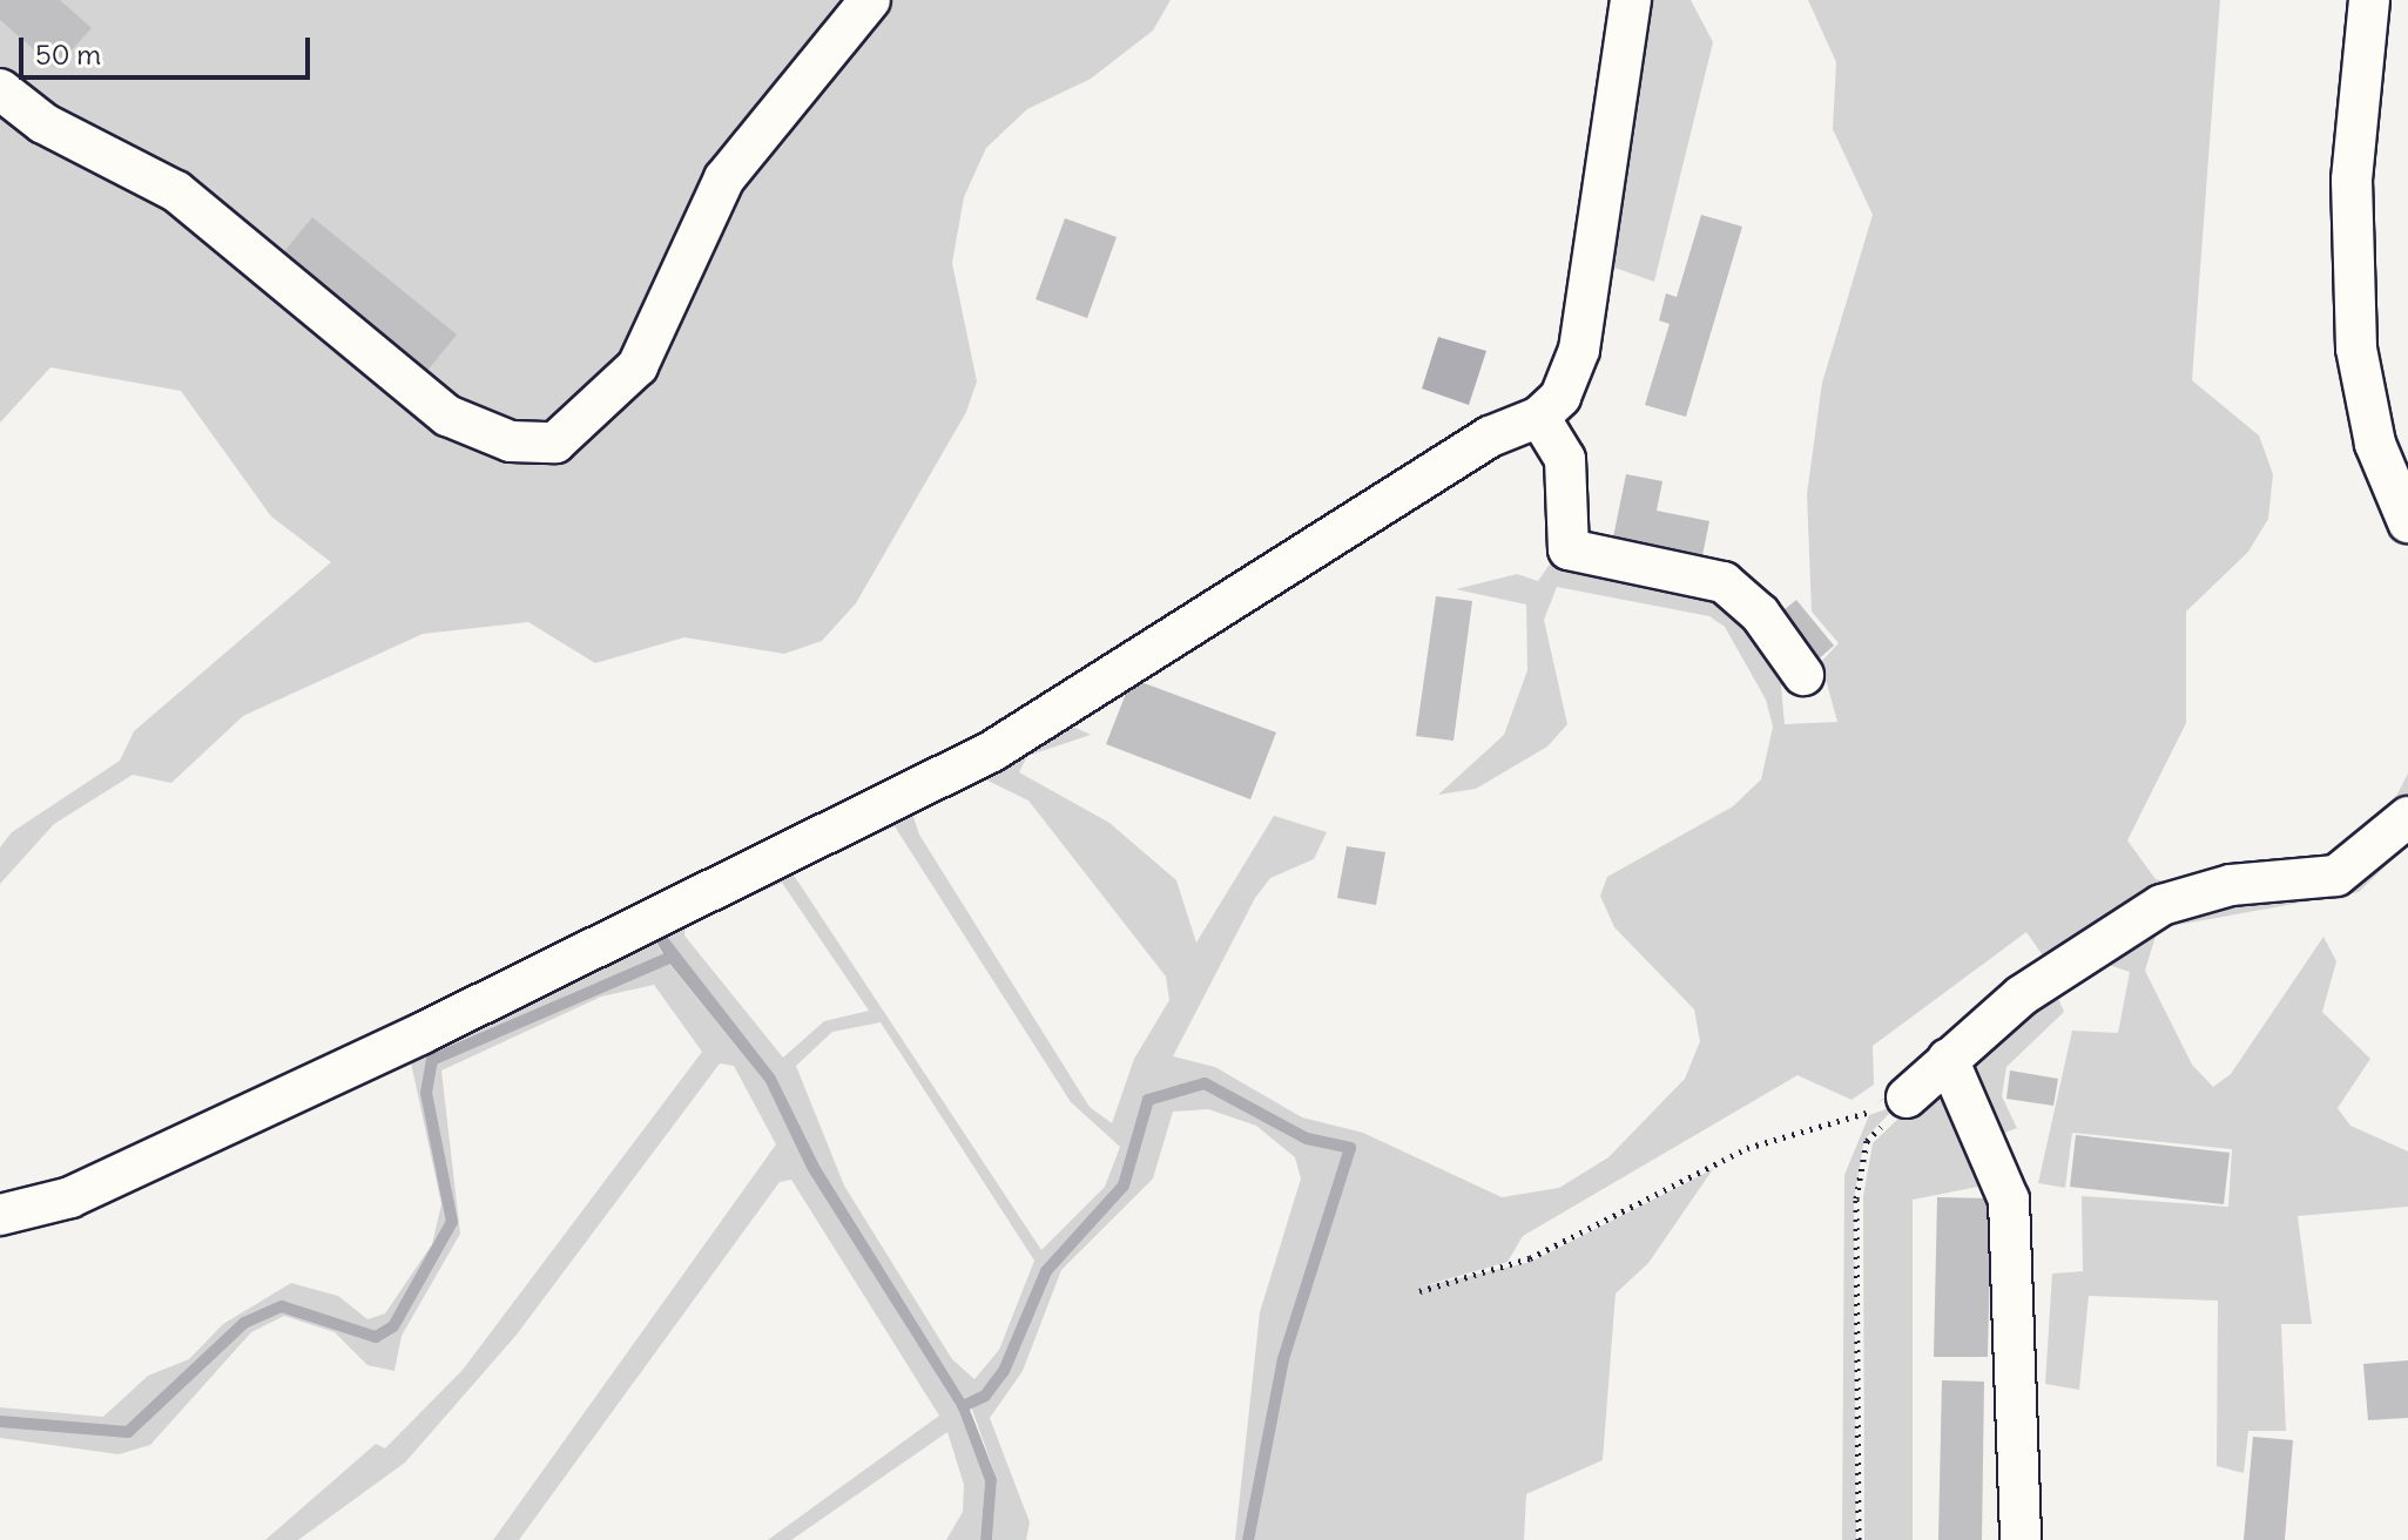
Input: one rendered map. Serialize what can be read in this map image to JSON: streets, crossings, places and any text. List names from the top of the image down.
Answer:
{
  "scale_bar": "50 m"
}
